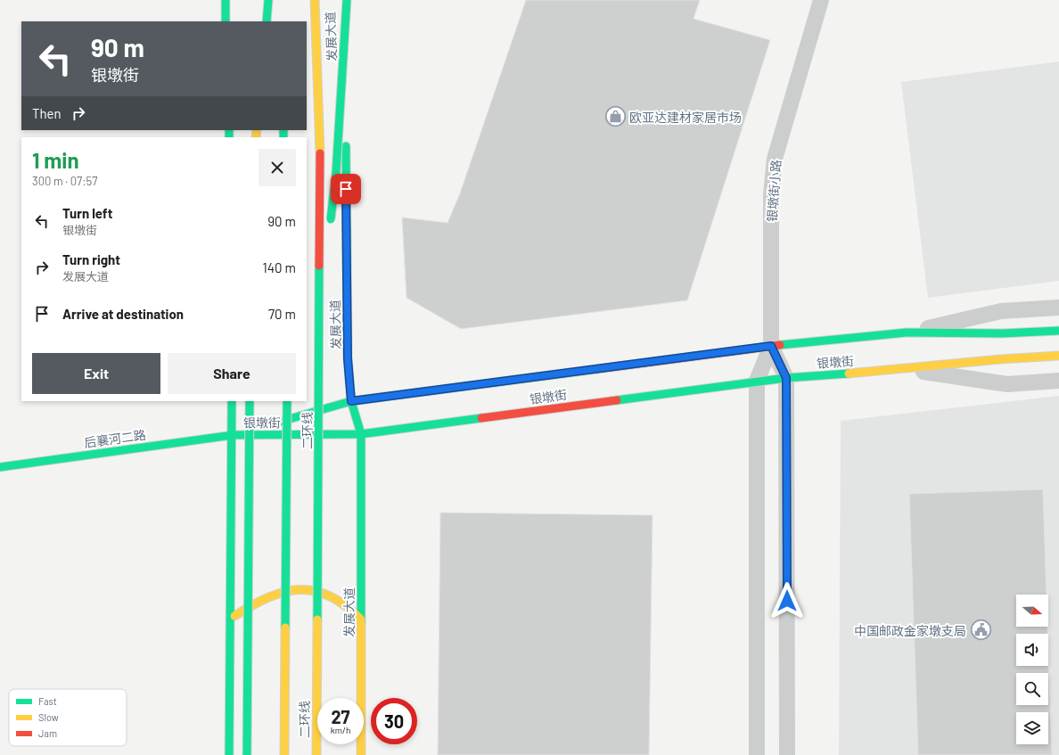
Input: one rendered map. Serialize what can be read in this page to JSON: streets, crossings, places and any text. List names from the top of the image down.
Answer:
{
  "streets": {
    "main road": [
      "发展大道",
      "银墩街",
      "二环线",
      "后襄河二路"
    ],
    "street": ["银墩街小路"]
  },
  "crossings": [
    ["发展大道", "银墩街"],
    ["银墩街小路", "银墩街"],
    ["银墩街", "后襄河二路"]
  ],
  "places": {
    "shop": ["欧亚达建材家居市场"],
    "public building": ["中国邮政金家墩支局"]
  },
  "legend": ["Fast", "Slow", "Jam"],
  "north": "right",
  "page": {
    "turn": ["90 m", "银墩街"],
    "then": "Then",
    "heading": ["1 min", "300 m · 07:57"],
    "list": [
      {
        "name": "Turn left",
        "note": "银墩街",
        "value": "90 m"
      },
      {
        "name": "Turn right",
        "note": "发展大道",
        "value": "140 m"
      },
      {
        "name": "Arrive at destination",
        "value": "70 m"
      }
    ],
    "buttons": ["Exit", "Share"],
    "speed": "27 km/h",
    "limit": "30"
  }
}
